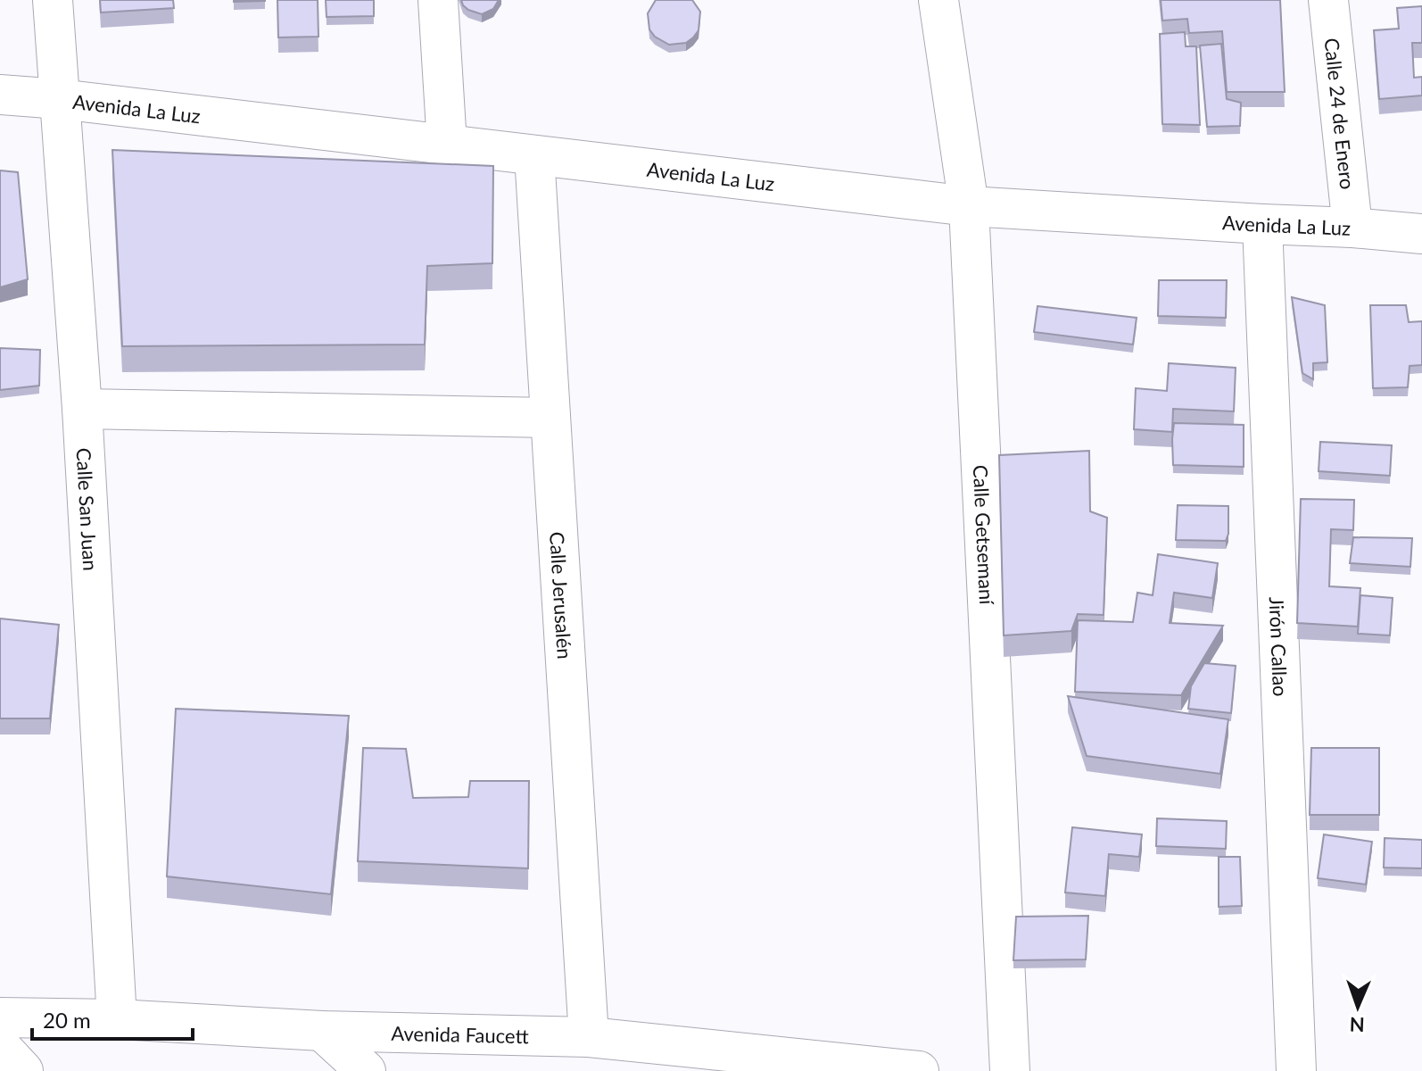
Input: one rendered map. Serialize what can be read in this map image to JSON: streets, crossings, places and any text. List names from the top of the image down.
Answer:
{
  "streets": {
    "street": [
      "Avenida La Luz",
      "Calle 24 de Enero",
      "Calle San Juan",
      "Calle Getsemaní",
      "Calle Jerusalén",
      "Jirón Callao",
      "Avenida Faucett"
    ]
  },
  "crossings": [
    ["Avenida La Luz", "Calle 24 de Enero"],
    ["Avenida La Luz", "Calle San Juan"],
    ["Avenida La Luz", "Calle Getsemaní"],
    ["Avenida La Luz", "Calle Jerusalén"],
    ["Avenida La Luz", "Jirón Callao"],
    ["Calle San Juan", "Avenida Faucett"],
    ["Calle Jerusalén", "Avenida Faucett"]
  ],
  "scale_bar": "20 m",
  "north": "bottom"
}
